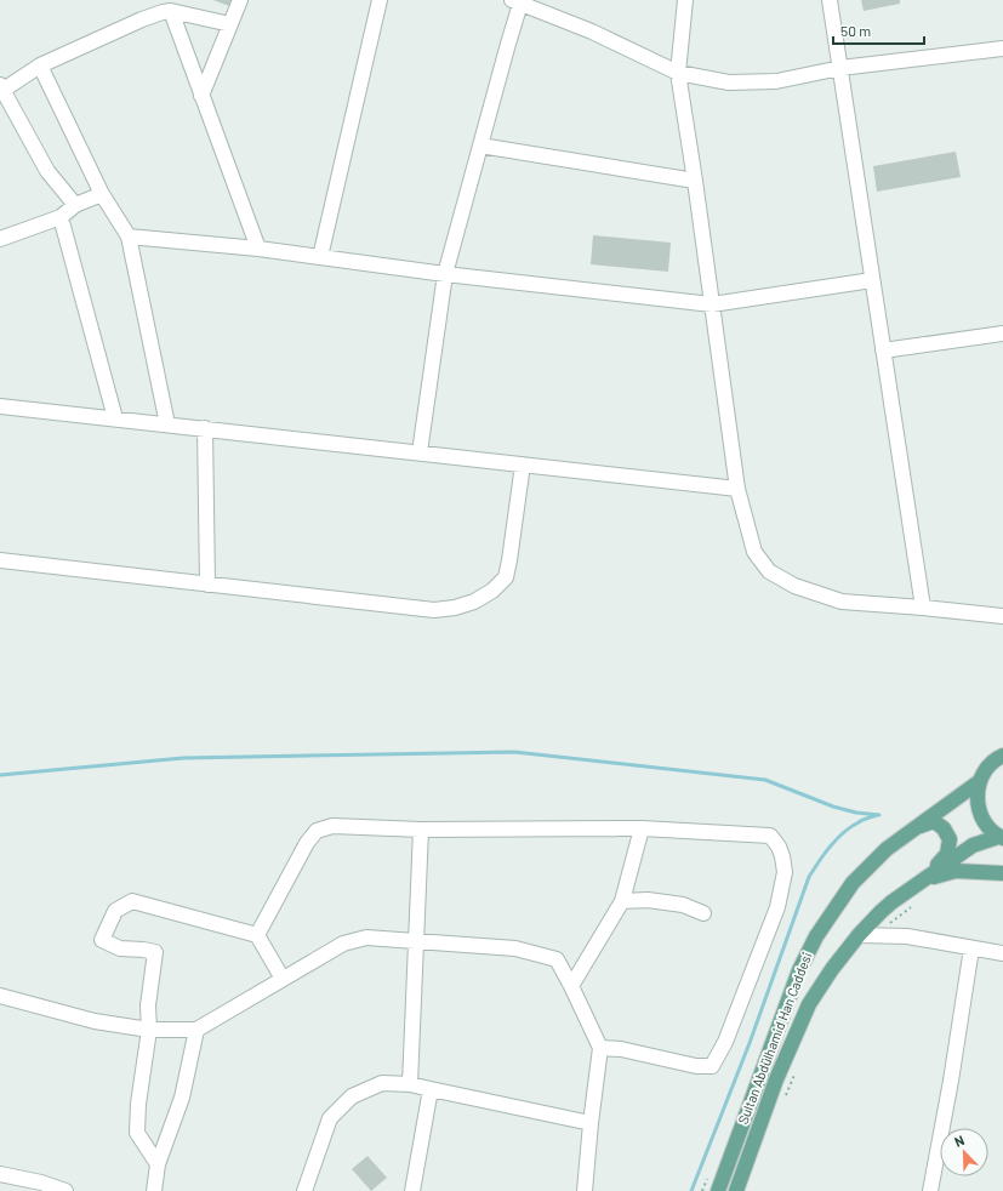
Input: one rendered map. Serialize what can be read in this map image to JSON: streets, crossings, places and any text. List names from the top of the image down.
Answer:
{
  "streets": {
    "main road": ["Sultan Abdülhamid Han Caddesi"]
  },
  "scale_bar": "50 m",
  "north": "top left"
}
